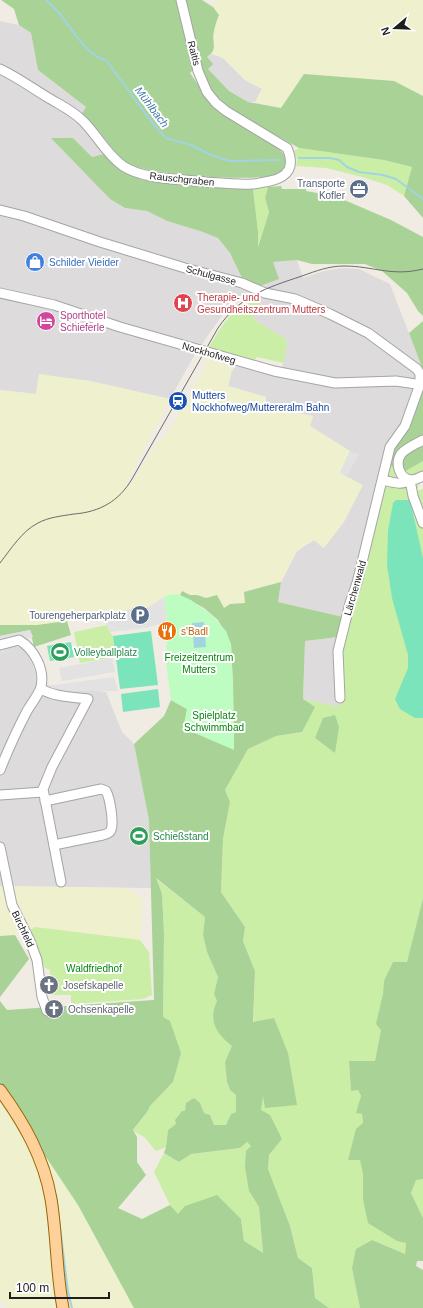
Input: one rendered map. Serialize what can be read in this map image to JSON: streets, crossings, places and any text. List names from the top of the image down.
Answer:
{
  "streets": {
    "street": [
      "Raitis",
      "Rauschgraben",
      "Schulgasse",
      "Nockhofweg",
      "Lärchenwald",
      "Birchfeld"
    ]
  },
  "crossings": [
    ["Raitis", "Rauschgraben"],
    ["Schulgasse", "Nockhofweg"],
    ["Schulgasse", "Lärchenwald"],
    ["Nockhofweg", "Lärchenwald"]
  ],
  "water": ["Mühlbach"],
  "parks": ["Freizeitzentrum Mutters", "Spielplatz Schwimmbad", "Waldfriedhof"],
  "places": {
    "office": ["Transporte Kofler"],
    "shop": ["Schilder Vieider"],
    "hospital": ["Therapie- und Gesundheitszentrum Mutters"],
    "hotel": ["Sporthotel Schieferle"],
    "station": ["Mutters Nockhofweg/Muttereralm Bahn"],
    "parking": ["Tourengeherparkplatz"],
    "restaurant": ["s'Badl"],
    "sports": ["Volleyballplatz", "Schießstand"],
    "church": ["Josefskapelle", "Ochsenkapelle"]
  },
  "scale_bar": "100 m",
  "north": "left"
}
